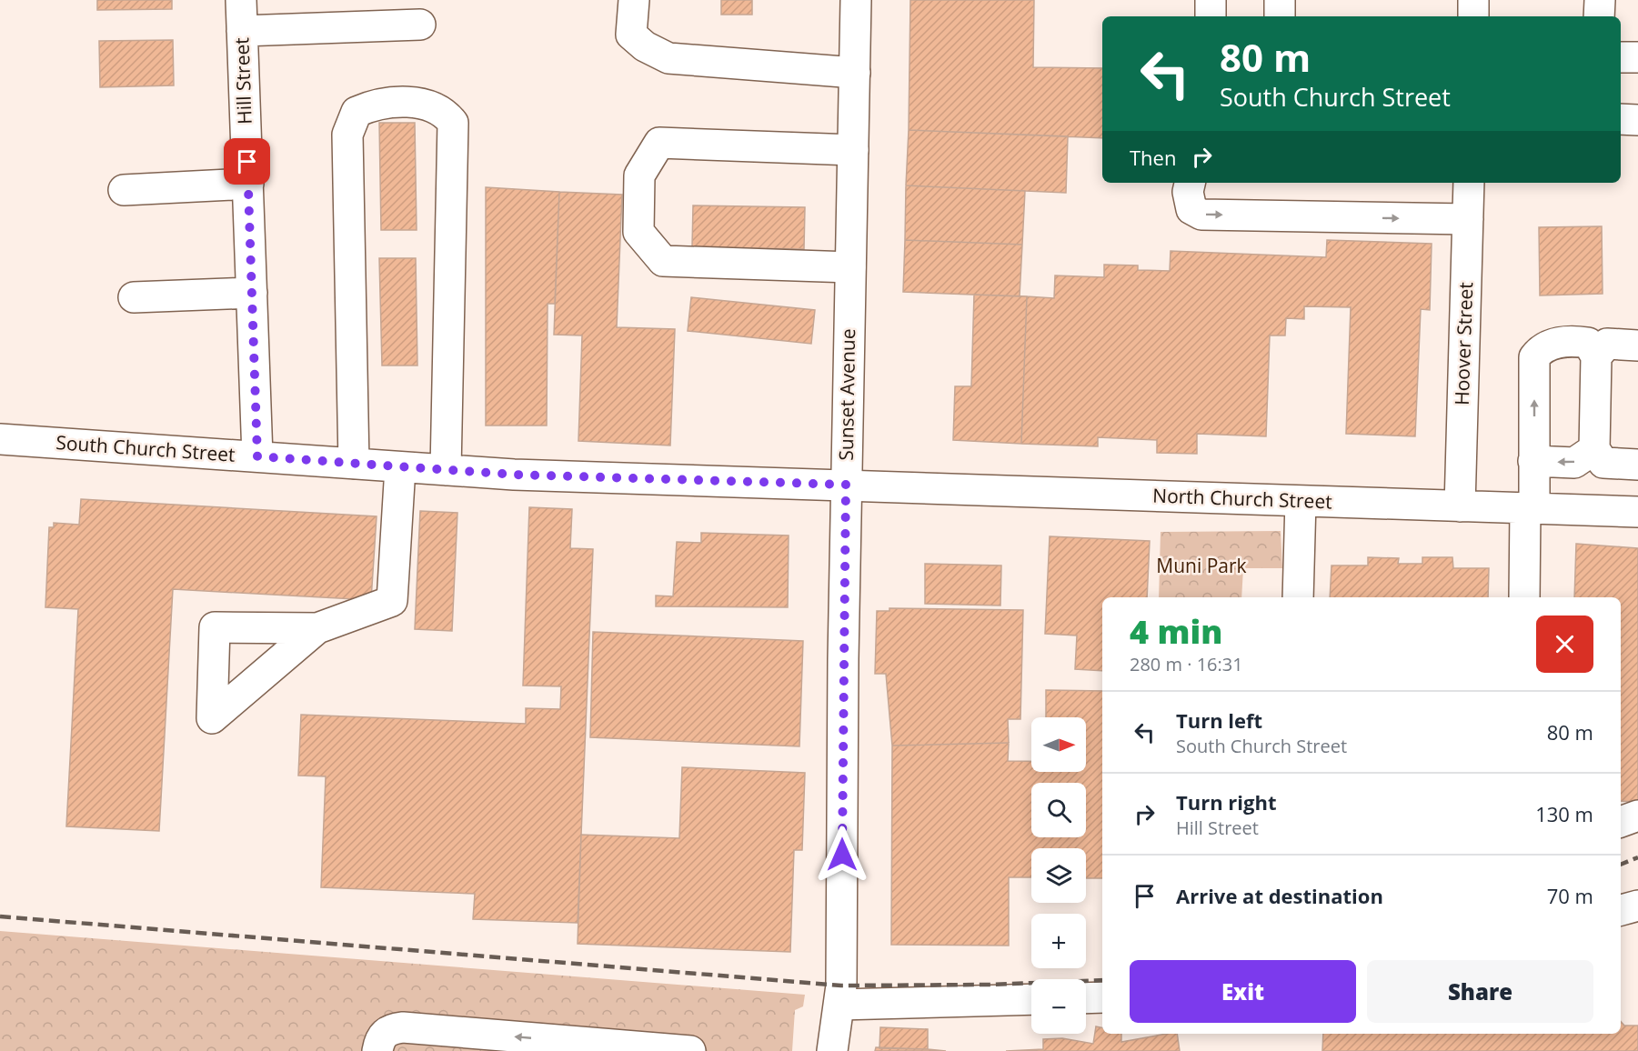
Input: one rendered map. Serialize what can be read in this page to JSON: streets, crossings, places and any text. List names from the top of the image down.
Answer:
{
  "streets": {
    "street": [
      "Hill Street",
      "Hoover Street",
      "Sunset Avenue",
      "South Church Street",
      "North Church Street"
    ]
  },
  "crossings": [
    ["Hill Street", "South Church Street"],
    ["Hoover Street", "North Church Street"],
    ["Sunset Avenue", "South Church Street"],
    ["Sunset Avenue", "North Church Street"],
    ["South Church Street", "North Church Street"]
  ],
  "parks": ["Muni Park"],
  "north": "right",
  "page": {
    "turn": ["80 m", "South Church Street"],
    "then": "Then",
    "heading": ["4 min", "280 m · 16:31"],
    "list": [
      {
        "name": "Turn left",
        "note": "South Church Street",
        "value": "80 m"
      },
      {
        "name": "Turn right",
        "note": "Hill Street",
        "value": "130 m"
      },
      {
        "name": "Arrive at destination",
        "value": "70 m"
      }
    ],
    "map_buttons": ["+", "−"],
    "buttons": ["Exit", "Share"]
  }
}
